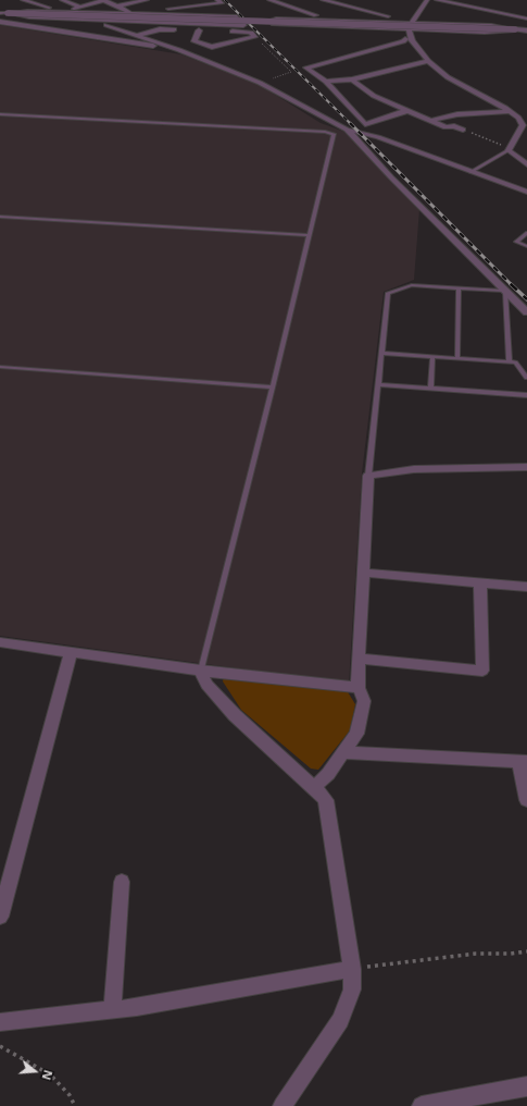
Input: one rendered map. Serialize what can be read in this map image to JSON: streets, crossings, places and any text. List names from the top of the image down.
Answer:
{
  "north": "right"
}
